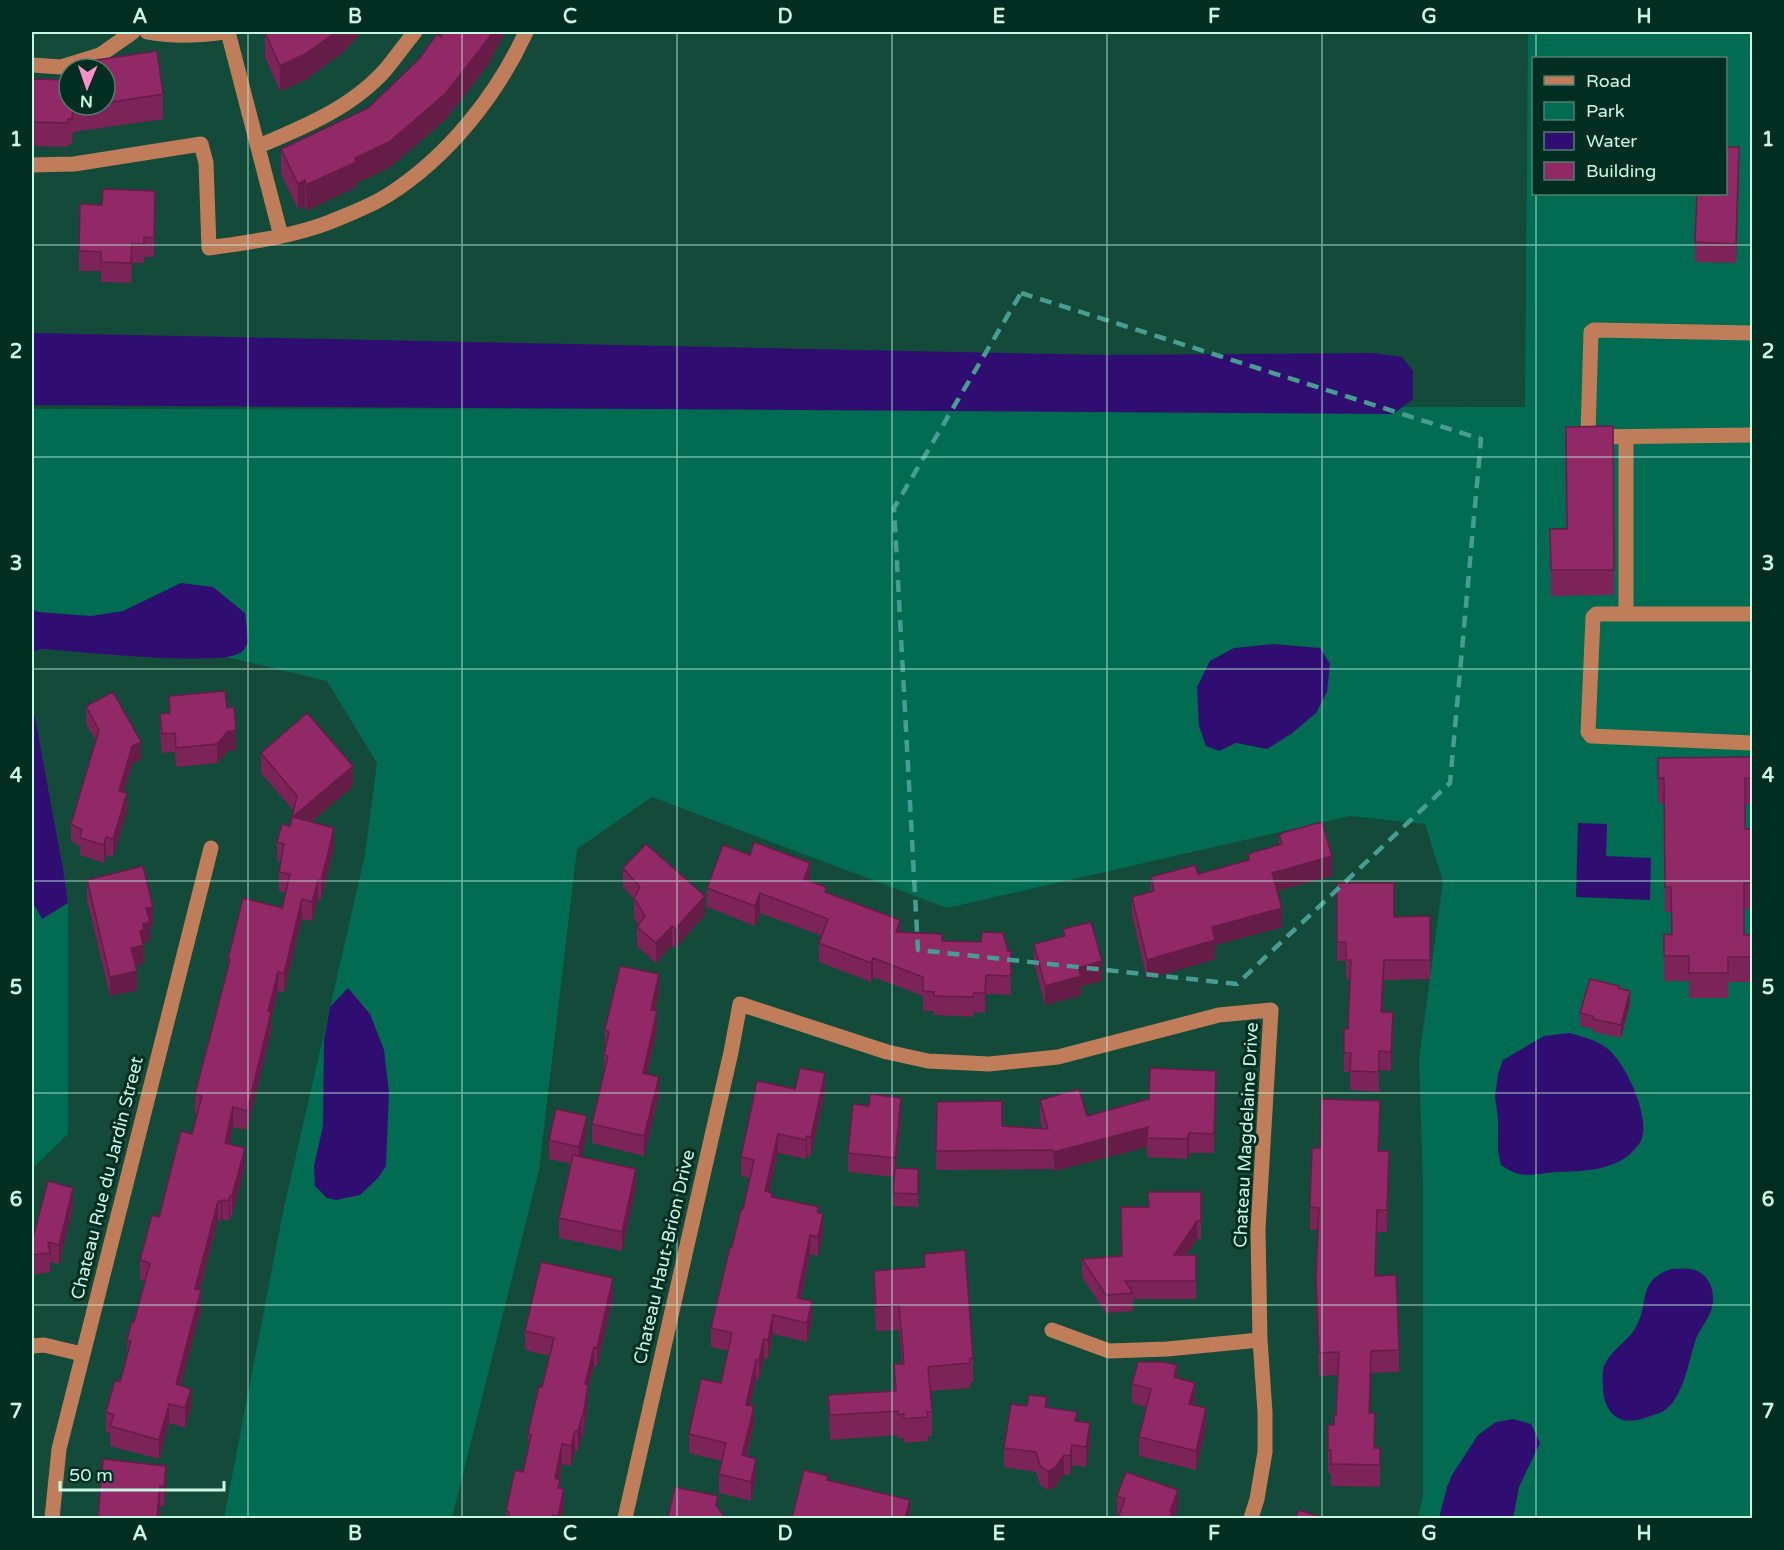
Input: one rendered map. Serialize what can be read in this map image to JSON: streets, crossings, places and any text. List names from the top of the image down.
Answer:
{
  "streets": {
    "street": ["Chateau Magdelaine Drive", "Chateau Rue du Jardin Street", "Chateau Haut-Brion Drive"]
  },
  "crossings": [
    ["Chateau Magdelaine Drive", "Chateau Haut-Brion Drive"]
  ],
  "legend": [
    "Road",
    "Park",
    "Water",
    "Building"
  ],
  "scale_bar": "50 m",
  "north": "bottom",
  "grid": {
    "columns": [
      "A",
      "B",
      "C",
      "D",
      "E",
      "F",
      "G",
      "H"
    ],
    "rows": [
      "1",
      "2",
      "3",
      "4",
      "5",
      "6",
      "7"
    ]
  }
}
